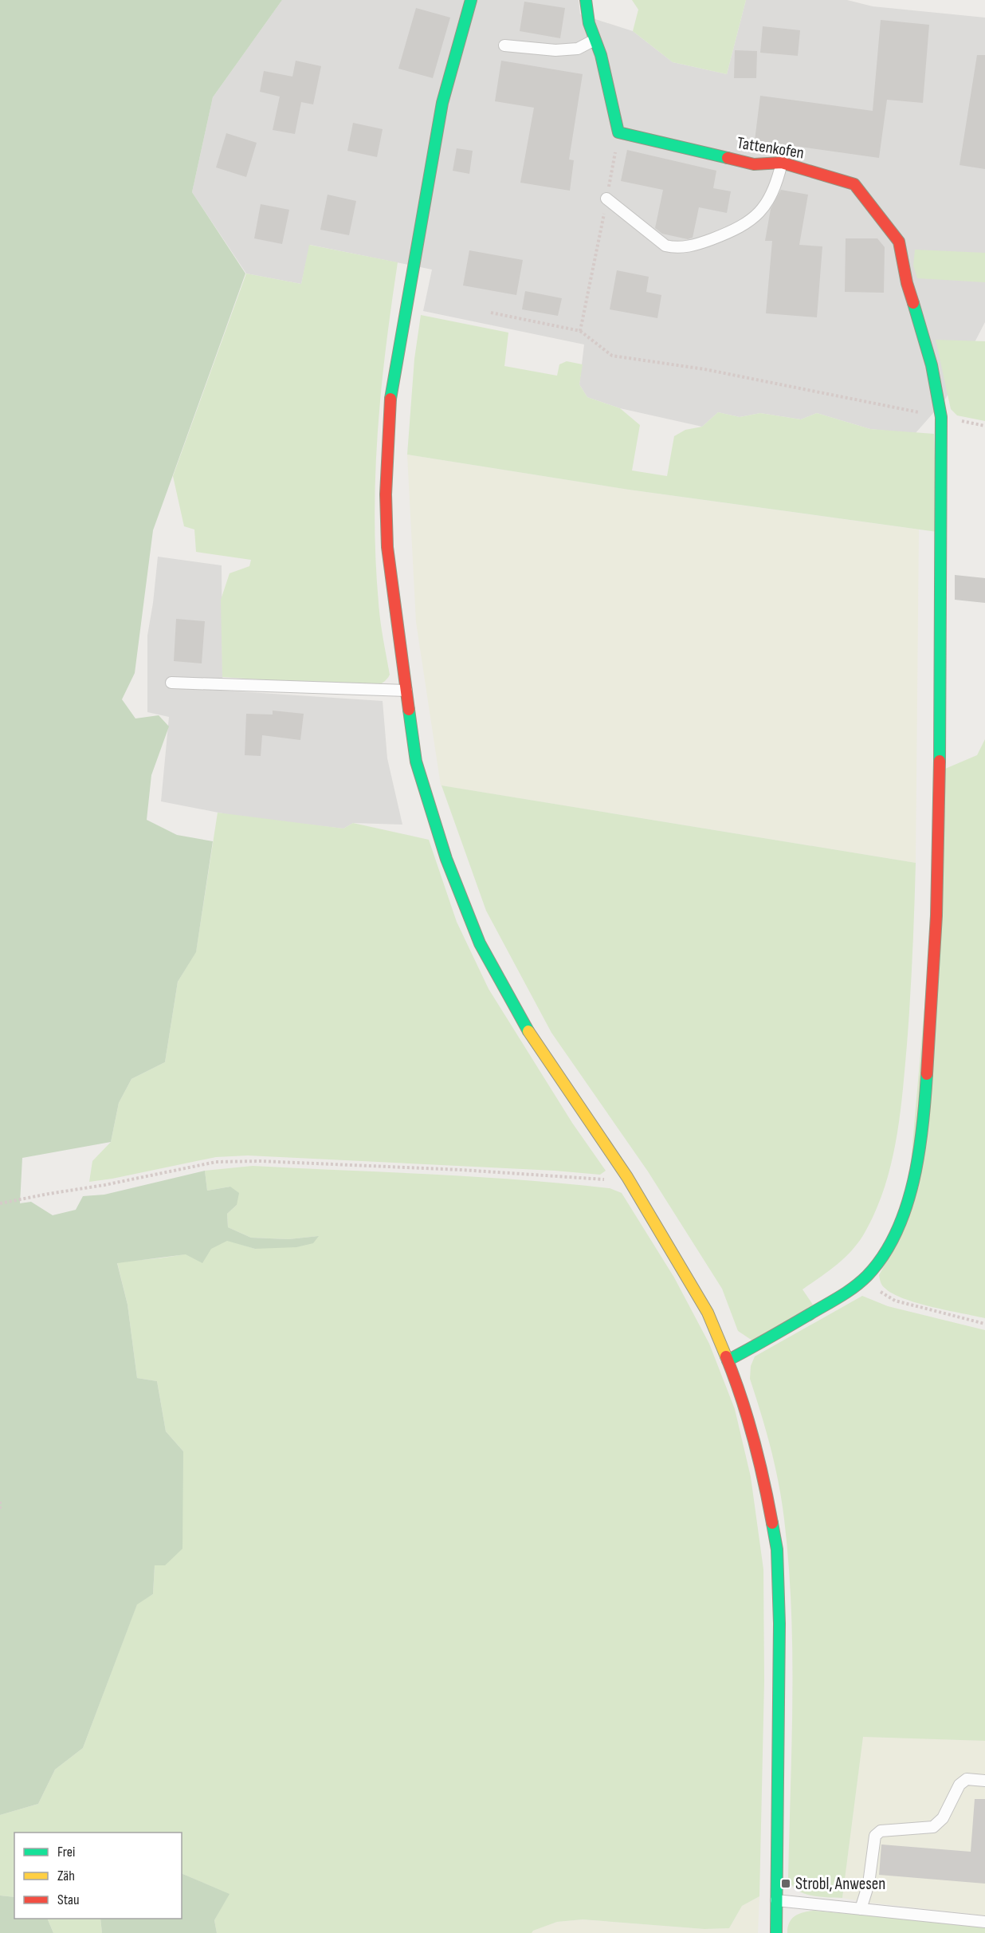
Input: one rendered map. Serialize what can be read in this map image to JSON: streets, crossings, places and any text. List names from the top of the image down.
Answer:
{
  "streets": {
    "main road": ["Tattenkofen"]
  },
  "places": {
    "transit": ["Strobl, Anwesen"]
  },
  "legend": ["Frei", "Zäh", "Stau"]
}
